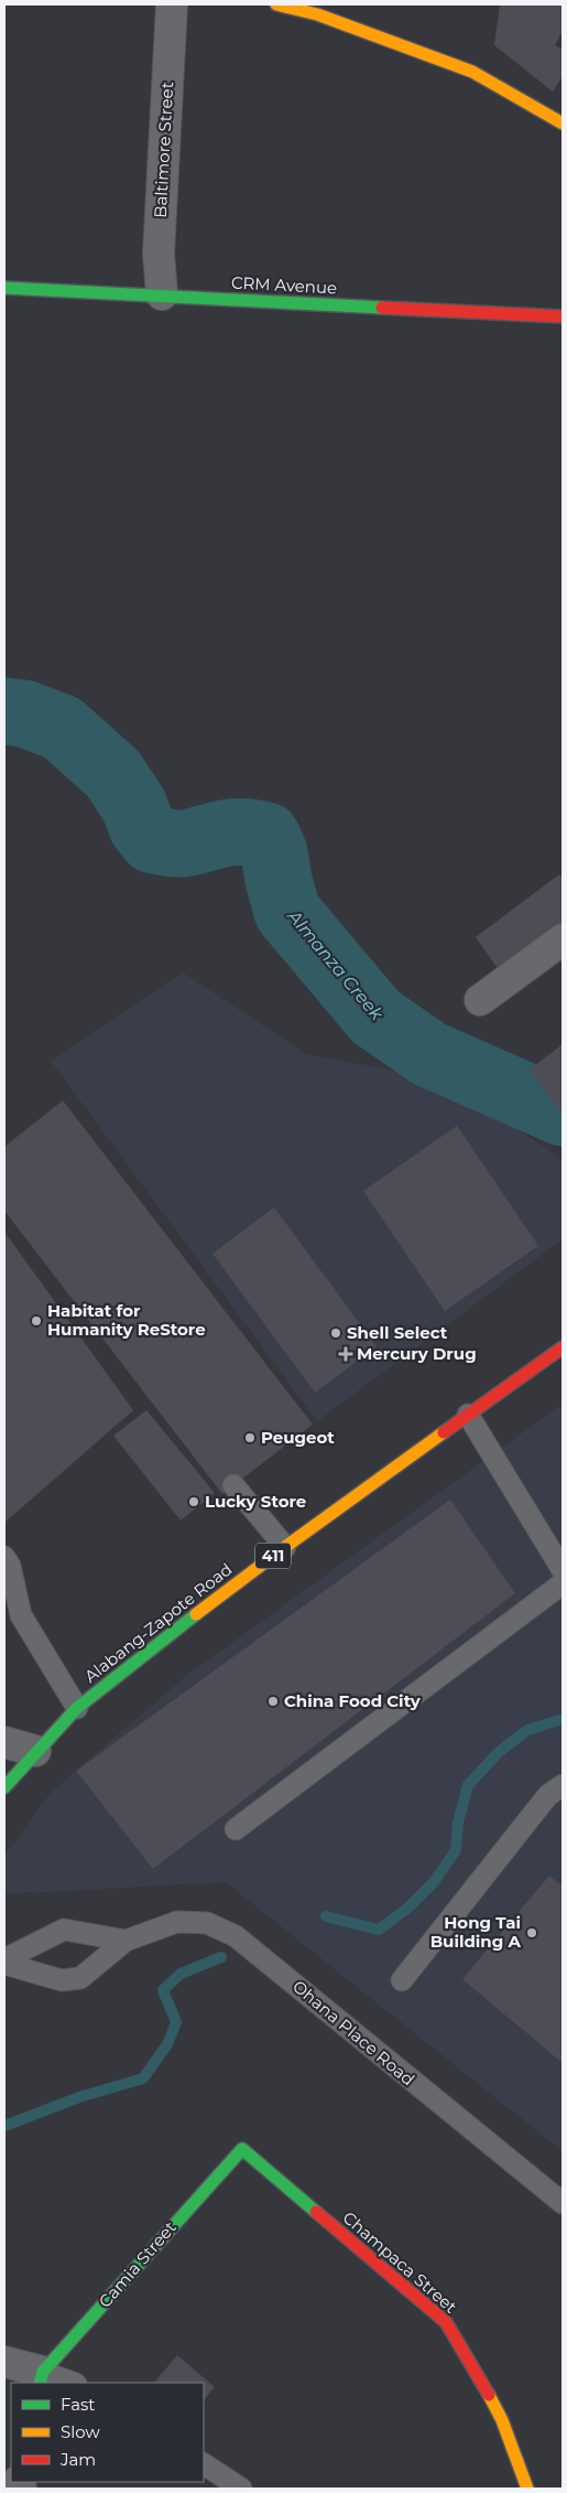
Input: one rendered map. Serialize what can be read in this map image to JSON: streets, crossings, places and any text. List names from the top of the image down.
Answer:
{
  "streets": {
    "main road": [
      "CRM Avenue",
      "411",
      "Alabang-Zapote Road",
      "Champaca Street",
      "Camia Street"
    ],
    "street": ["Baltimore Street"],
    "lane": ["Ohana Place Road"]
  },
  "crossings": [
    ["Baltimore Street", "CRM Avenue"],
    ["Champaca Street", "Camia Street"]
  ],
  "water": ["Almanza Creek"],
  "places": {
    "other": [
      "Habitat for Humanity ReStore",
      "Shell Select",
      "Peugeot",
      "Lucky Store",
      "China Food City",
      "Hong Tai Building A"
    ],
    "health": ["Mercury Drug"]
  },
  "legend": ["Fast", "Slow", "Jam"]
}
